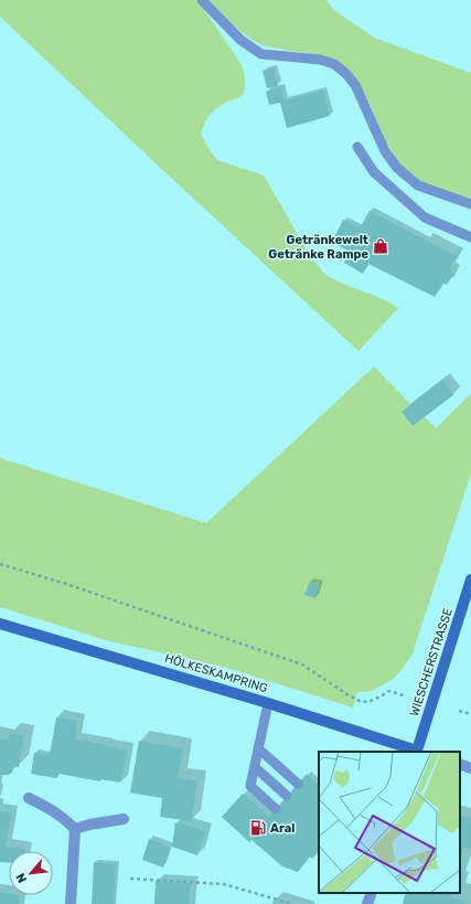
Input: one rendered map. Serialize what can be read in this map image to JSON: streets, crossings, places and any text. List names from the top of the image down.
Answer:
{
  "streets": {
    "main road": ["WIESCHERSTRASSE", "HÖLKESKAMPRING"]
  },
  "crossings": [
    ["WIESCHERSTRASSE", "HÖLKESKAMPRING"]
  ],
  "places": {
    "shop": ["Getränkewelt Getränke Rampe"],
    "fuel station": ["Aral"]
  },
  "north": "bottom left"
}
